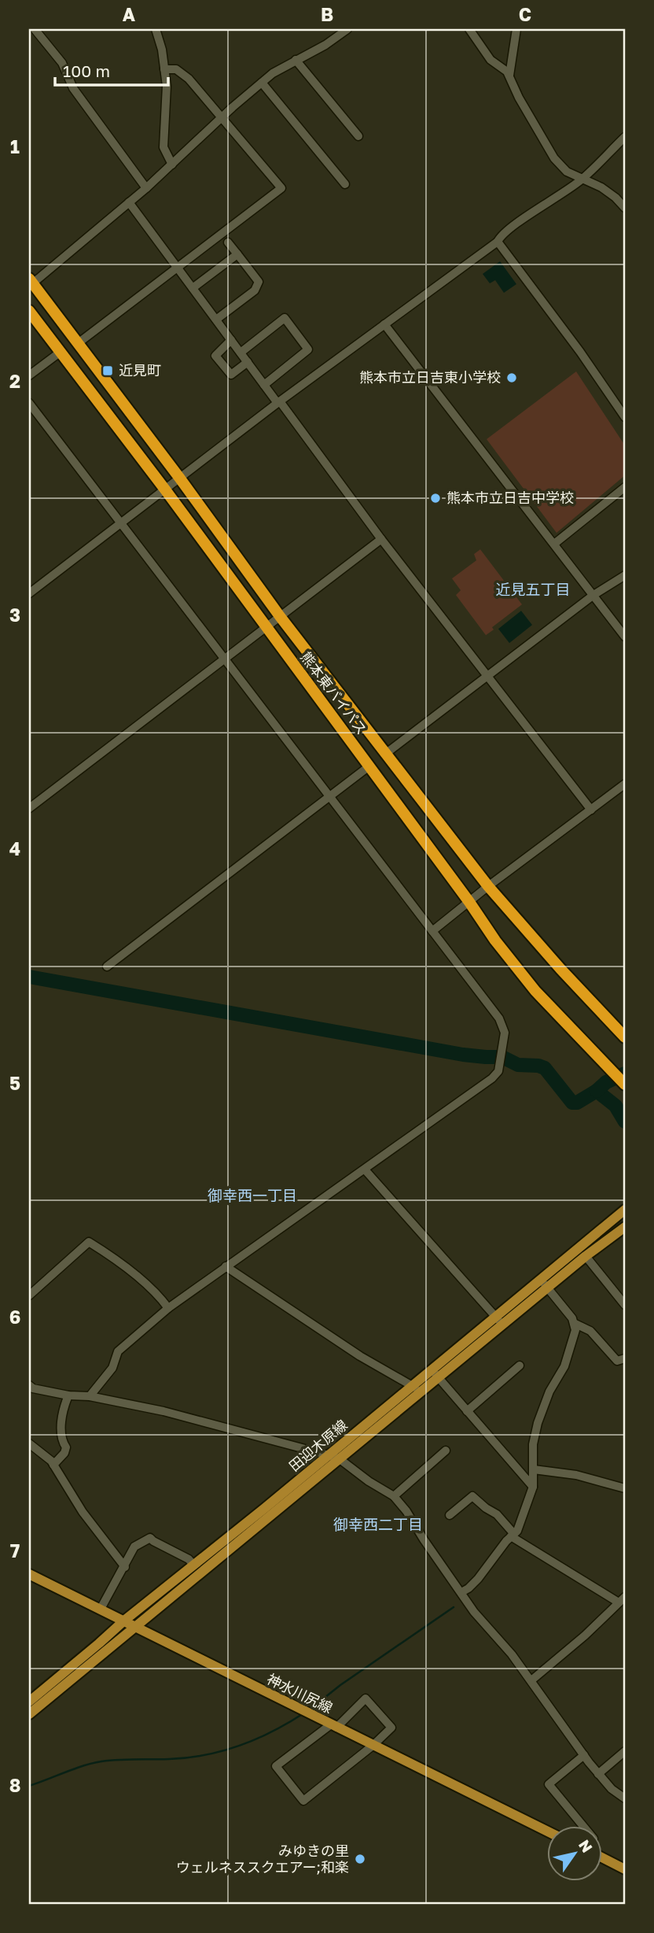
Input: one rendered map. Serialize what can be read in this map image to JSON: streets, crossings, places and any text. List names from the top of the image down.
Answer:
{
  "streets": {
    "highway": ["熊本東バイパス"],
    "main road": ["田迎木原線", "神水川尻線"]
  },
  "crossings": [
    ["田迎木原線", "神水川尻線"]
  ],
  "districts": ["近見五丁目", "御幸西一丁目", "御幸西二丁目"],
  "places": {
    "transit": ["近見町"],
    "other": ["熊本市立日吉東小学校", "熊本市立日吉中学校", "みゆきの里 ウェルネススクエアー;和楽"]
  },
  "scale_bar": "100 m",
  "north": "top right",
  "grid": {
    "columns": ["A", "B", "C"],
    "rows": [
      "1",
      "2",
      "3",
      "4",
      "5",
      "6",
      "7",
      "8"
    ]
  }
}
